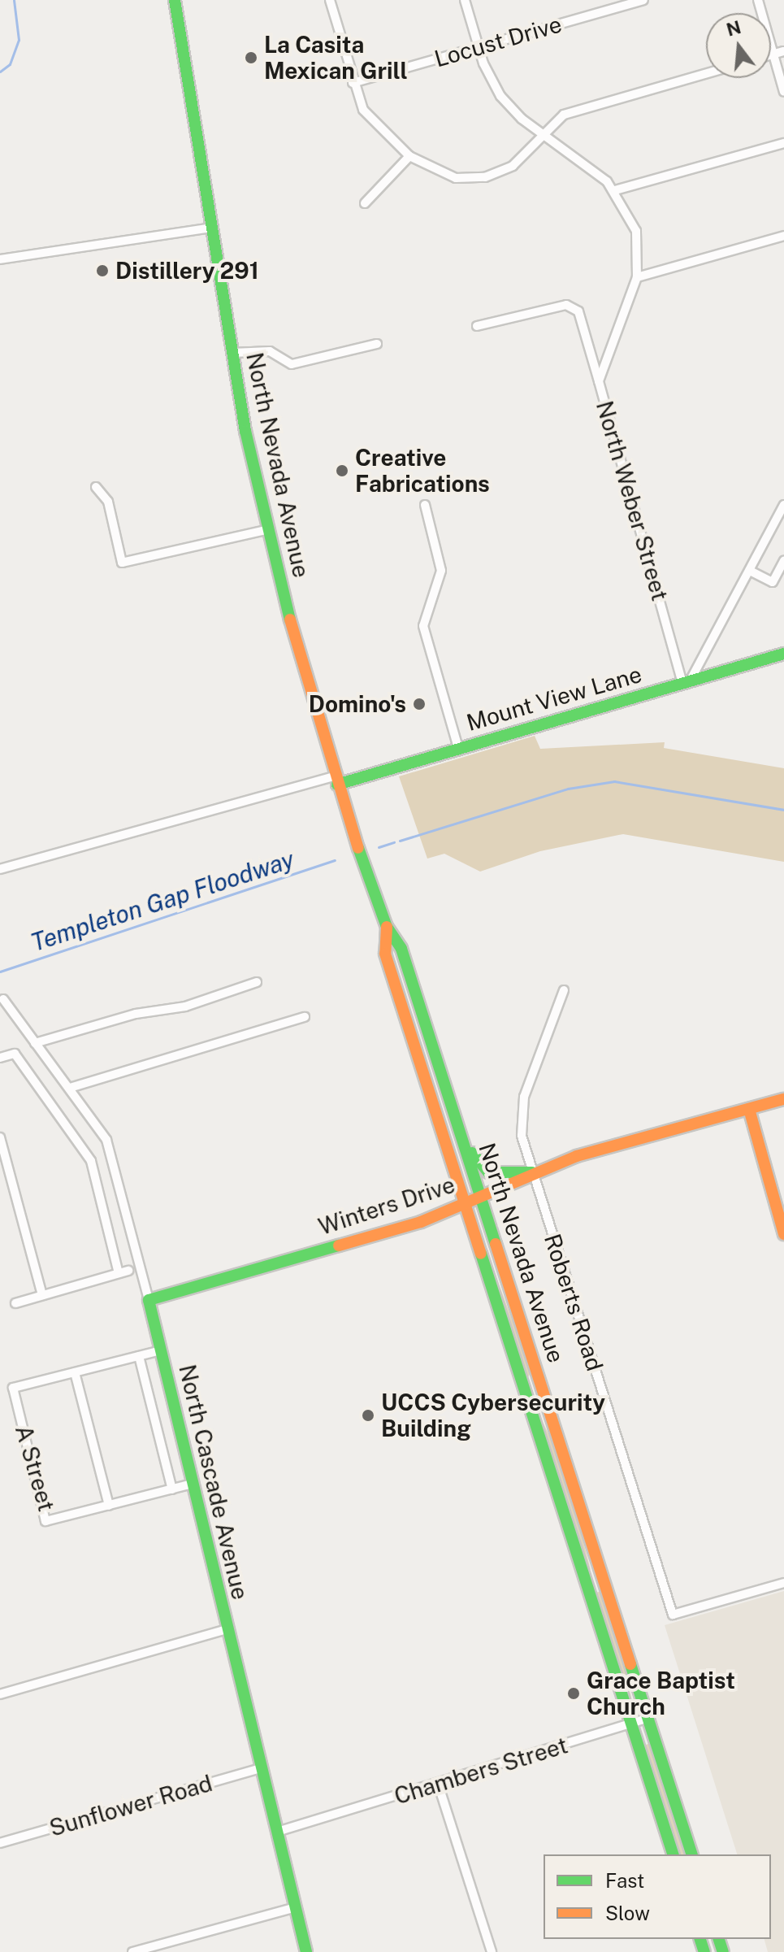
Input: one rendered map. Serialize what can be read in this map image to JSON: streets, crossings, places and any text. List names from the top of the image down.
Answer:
{
  "streets": {
    "main road": [
      "North Nevada Avenue",
      "Mount View Lane",
      "Winters Drive",
      "North Cascade Avenue"
    ],
    "street": [
      "Locust Drive",
      "North Weber Street",
      "Roberts Road",
      "A Street",
      "Chambers Street",
      "Sunflower Road"
    ]
  },
  "crossings": [
    ["Locust Drive", "North Weber Street"],
    ["North Nevada Avenue", "Mount View Lane"],
    ["North Nevada Avenue", "Winters Drive"],
    ["North Nevada Avenue", "Chambers Street"],
    ["North Weber Street", "Mount View Lane"],
    ["Winters Drive", "Roberts Road"],
    ["Winters Drive", "North Cascade Avenue"],
    ["A Street", "North Cascade Avenue"],
    ["North Cascade Avenue", "Chambers Street"],
    ["North Cascade Avenue", "Sunflower Road"]
  ],
  "water": ["Templeton Gap Floodway"],
  "places": [
    "La Casita Mexican Grill",
    "Distillery 291",
    "Creative Fabrications",
    "Domino's",
    "UCCS Cybersecurity Building",
    "Grace Baptist Church"
  ],
  "legend": ["Fast", "Slow"],
  "north": "top"
}
